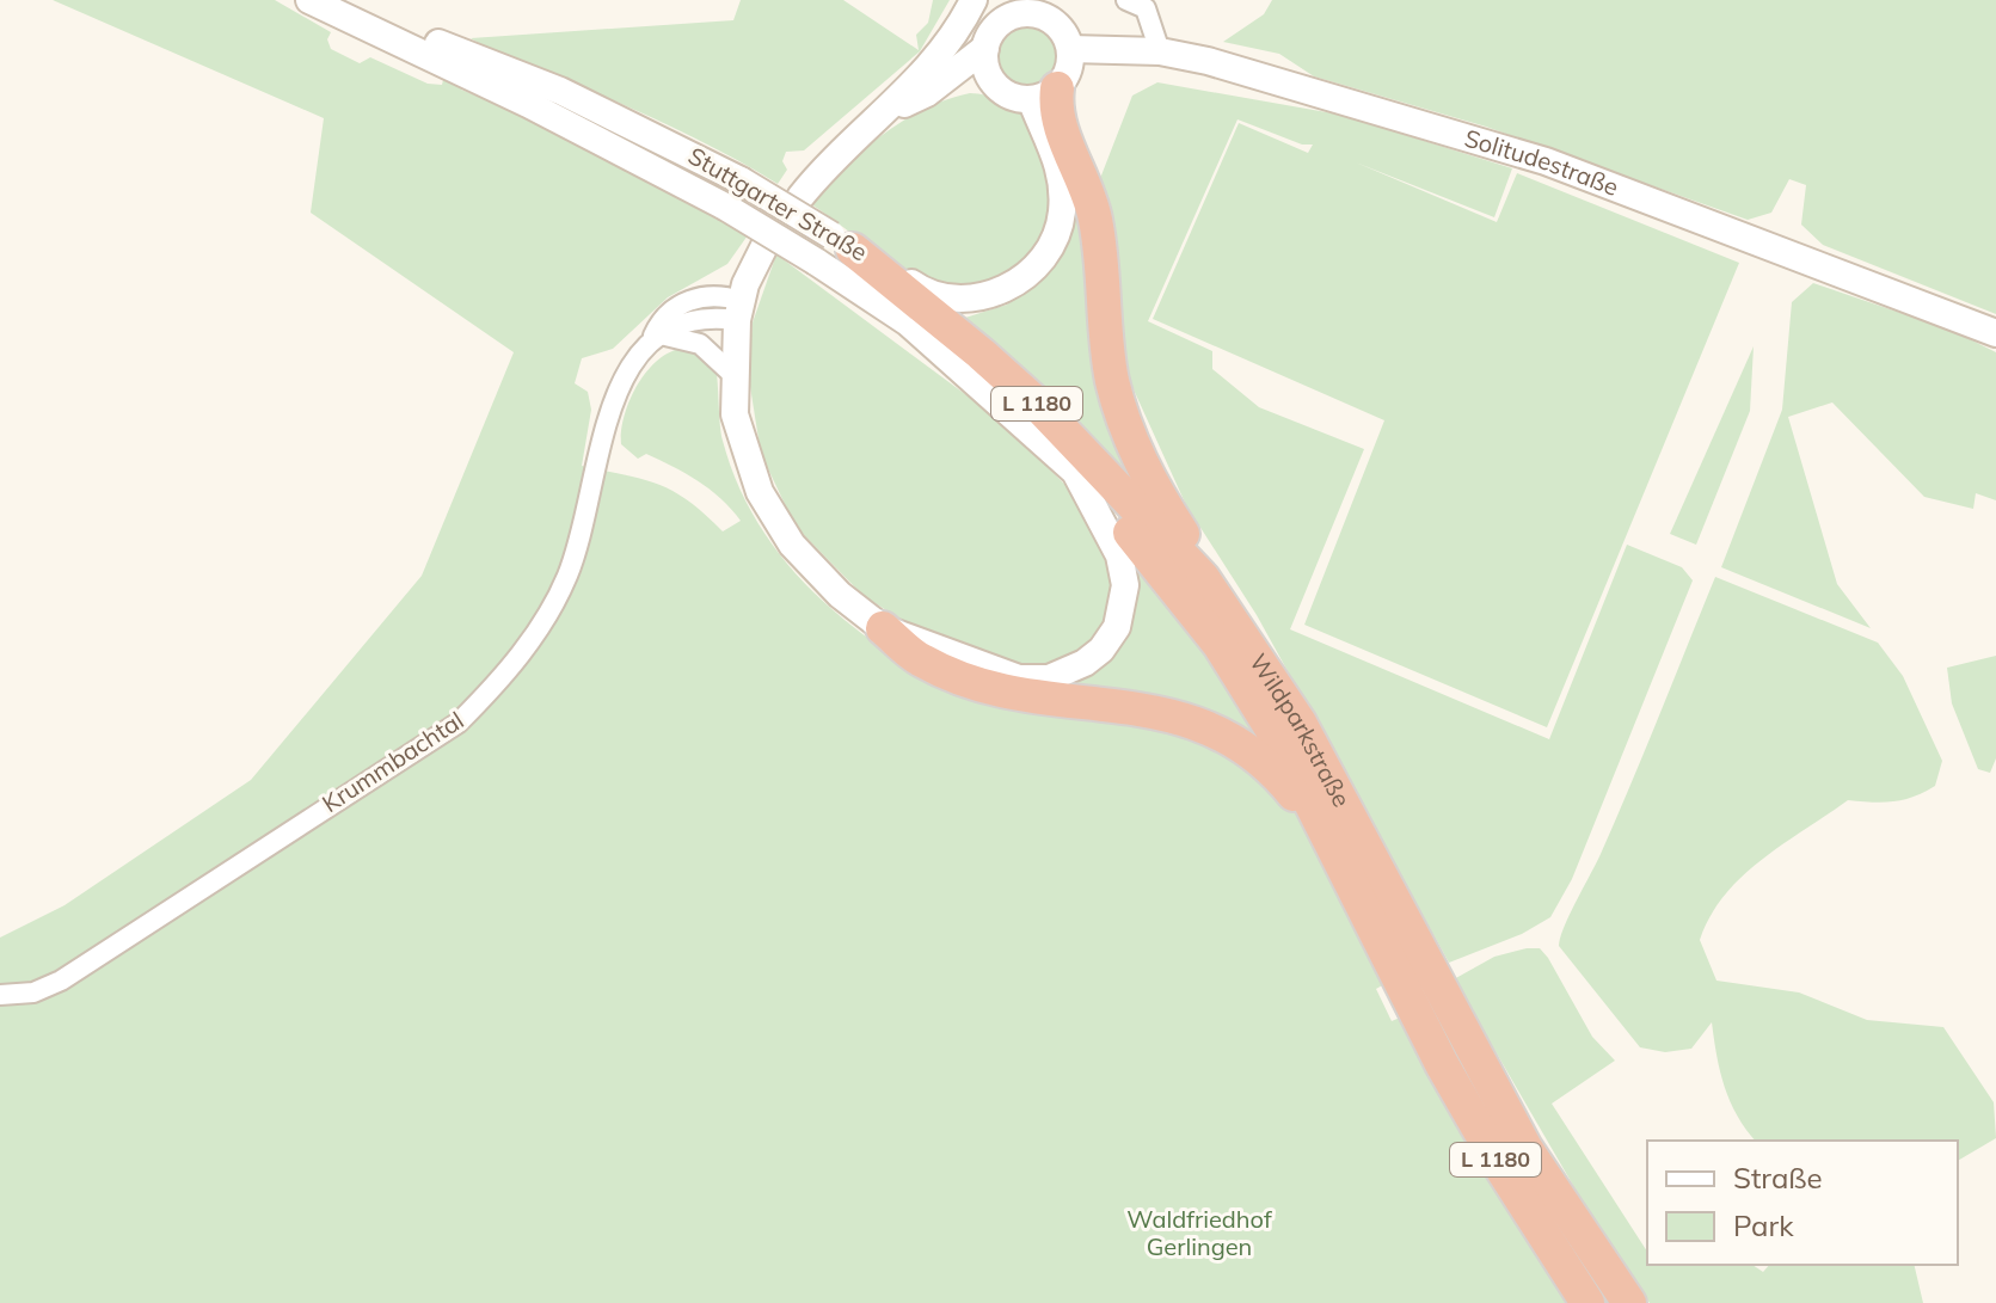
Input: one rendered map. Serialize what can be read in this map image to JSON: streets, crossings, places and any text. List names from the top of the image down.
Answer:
{
  "streets": {
    "highway": ["L 1180", "Wildparkstraße"],
    "main road": ["Solitudestraße", "Stuttgarter Straße"],
    "street": ["Krummbachtal"]
  },
  "crossings": [
    ["Solitudestraße", "Stuttgarter Straße"],
    ["Stuttgarter Straße", "Wildparkstraße"]
  ],
  "parks": ["Waldfriedhof Gerlingen"],
  "legend": ["Straße", "Park"]
}
